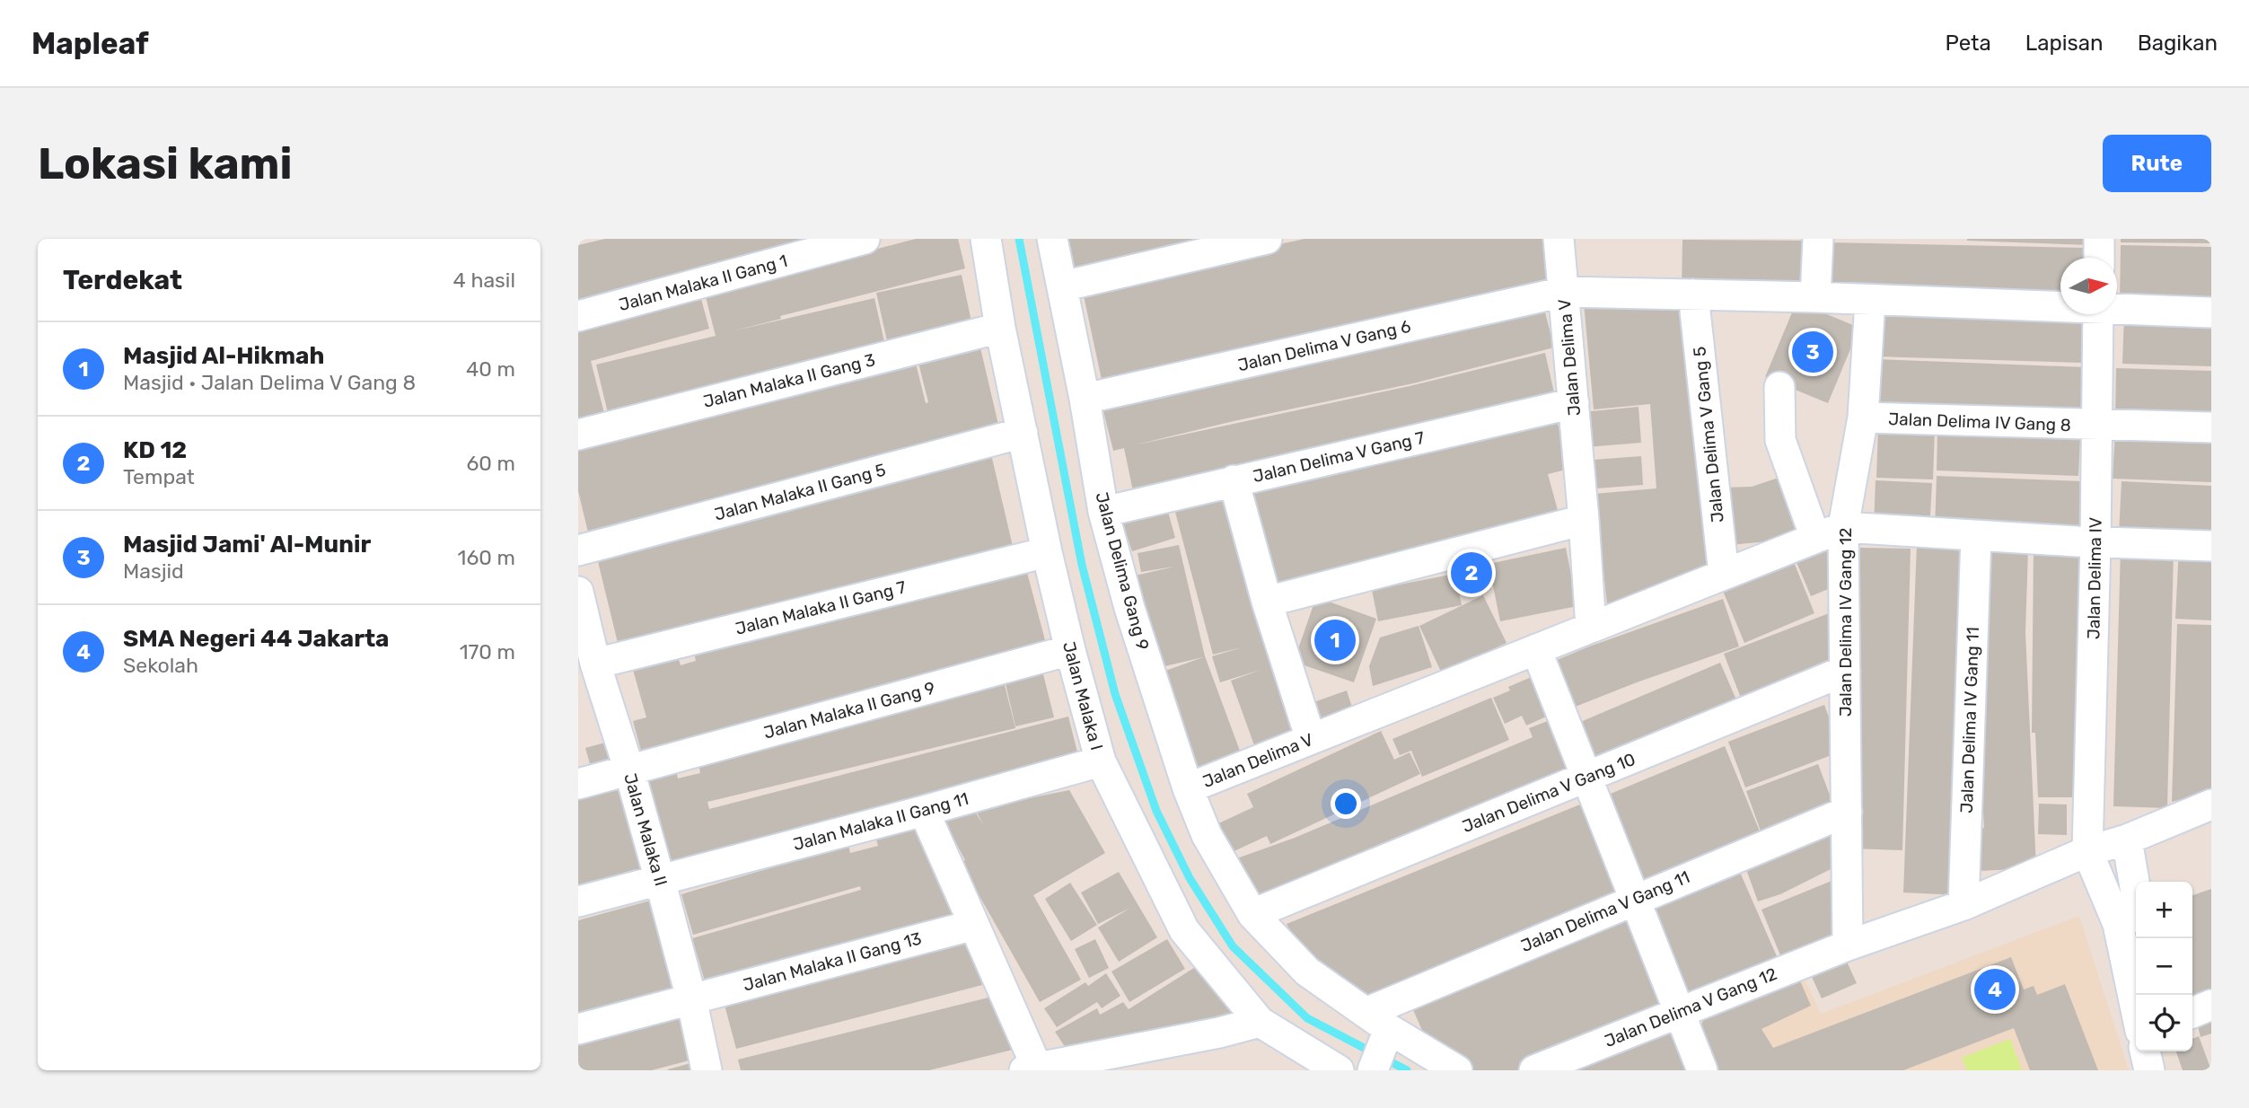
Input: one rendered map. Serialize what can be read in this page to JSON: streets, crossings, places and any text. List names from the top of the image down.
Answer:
{
  "streets": {
    "street": [
      "Jalan Malaka II Gang 1",
      "Jalan Delima V Gang 6",
      "Jalan Delima V",
      "Jalan Malaka II Gang 3",
      "Jalan Delima IV Gang 8",
      "Jalan Delima V Gang 5",
      "Jalan Delima V Gang 7",
      "Jalan Malaka II Gang 5",
      "Jalan Delima Gang 9",
      "Jalan Delima IV",
      "Jalan Malaka II Gang 7",
      "Jalan Delima IV Gang 12",
      "Jalan Malaka I",
      "Jalan Malaka II Gang 9",
      "Jalan Delima IV Gang 11",
      "Jalan Delima V Gang 10",
      "Jalan Malaka II Gang 11",
      "Jalan Malaka II",
      "Jalan Delima V Gang 11",
      "Jalan Malaka II Gang 13",
      "Jalan Delima V Gang 12"
    ]
  },
  "crossings": [
    ["Jalan Delima V Gang 6", "Jalan Delima V"],
    ["Jalan Delima V Gang 6", "Jalan Delima Gang 9"],
    ["Jalan Delima V", "Jalan Delima V Gang 5"],
    ["Jalan Delima V", "Jalan Delima V Gang 7"],
    ["Jalan Delima V", "Jalan Delima Gang 9"],
    ["Jalan Delima V", "Jalan Delima IV Gang 12"],
    ["Jalan Delima V", "Jalan Delima V Gang 10"],
    ["Jalan Delima V", "Jalan Delima V Gang 11"],
    ["Jalan Malaka II Gang 3", "Jalan Malaka I"],
    ["Jalan Delima IV Gang 8", "Jalan Delima IV"],
    ["Jalan Delima IV Gang 8", "Jalan Delima IV Gang 12"],
    ["Jalan Delima V Gang 7", "Jalan Delima Gang 9"],
    ["Jalan Malaka II Gang 5", "Jalan Malaka I"],
    ["Jalan Malaka II Gang 7", "Jalan Malaka I"],
    ["Jalan Malaka II Gang 7", "Jalan Malaka II"],
    ["Jalan Delima IV Gang 12", "Jalan Delima V Gang 10"],
    ["Jalan Delima IV Gang 12", "Jalan Delima V Gang 11"],
    ["Jalan Delima IV Gang 12", "Jalan Delima V Gang 12"],
    ["Jalan Malaka I", "Jalan Malaka II Gang 9"],
    ["Jalan Malaka I", "Jalan Malaka II Gang 11"],
    ["Jalan Malaka II Gang 9", "Jalan Malaka II"],
    ["Jalan Malaka II Gang 11", "Jalan Malaka II"],
    ["Jalan Malaka II", "Jalan Malaka II Gang 13"]
  ],
  "north": "right",
  "page": {
    "header": "Mapleaf",
    "nav": ["Peta", "Lapisan", "Bagikan"],
    "buttons": "Rute",
    "title": "Lokasi kami",
    "heading": ["Terdekat", "4 hasil"],
    "list": [
      {
        "mark": "1",
        "name": "Masjid Al-Hikmah",
        "note": "Masjid · Jalan Delima V Gang 8",
        "value": "40 m"
      },
      {
        "mark": "2",
        "name": "KD 12",
        "note": "Tempat",
        "value": "60 m"
      },
      {
        "mark": "3",
        "name": "Masjid Jami' Al-Munir",
        "note": "Masjid",
        "value": "160 m"
      },
      {
        "mark": "4",
        "name": "SMA Negeri 44 Jakarta",
        "note": "Sekolah",
        "value": "170 m"
      }
    ],
    "pins": [
      "3",
      "2",
      "1",
      "4"
    ],
    "map_buttons": ["+", "−"]
  }
}
